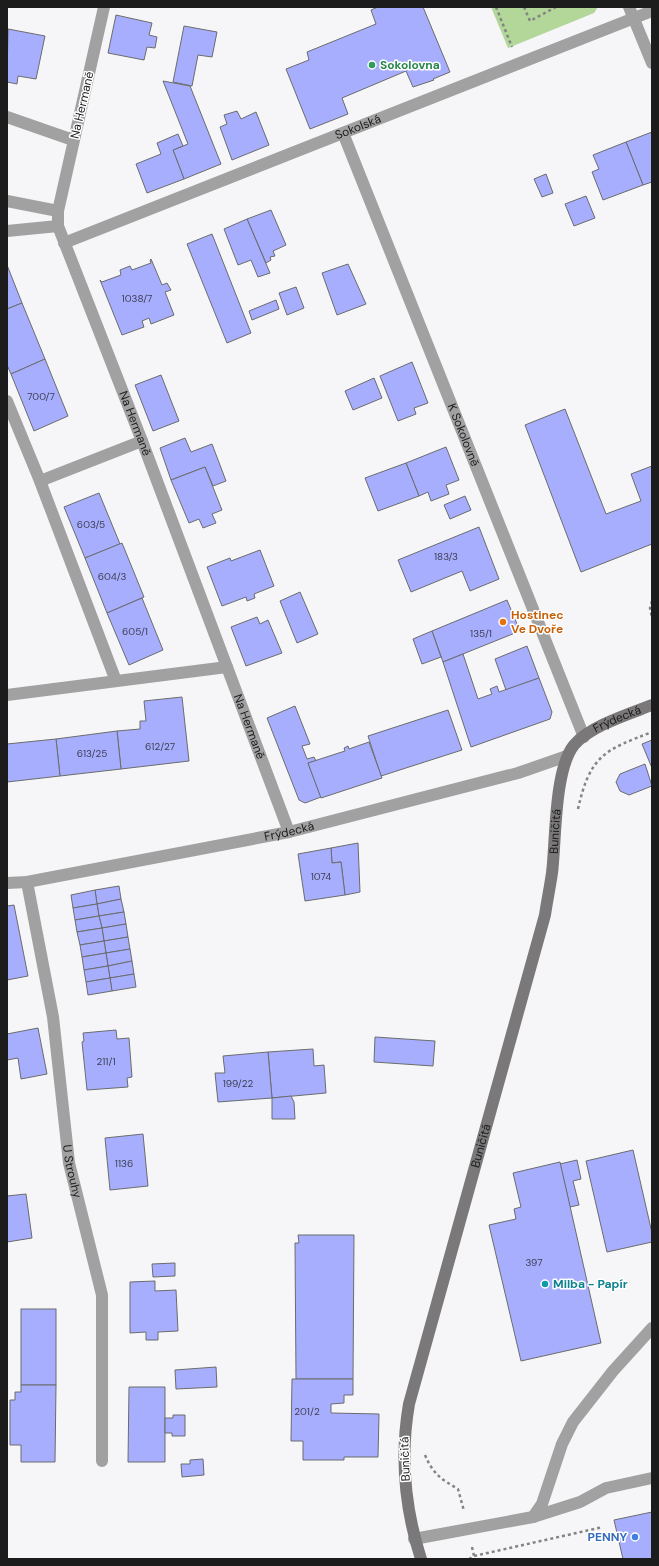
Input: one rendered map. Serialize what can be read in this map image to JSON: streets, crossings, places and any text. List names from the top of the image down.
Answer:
{
  "streets": {
    "main road": ["Frýdecká", "Buničitá"],
    "street": [
      "Na Hermaně",
      "Sokolská",
      "K Sokolovně",
      "U Strouhy"
    ]
  },
  "crossings": [
    ["Na Hermaně", "Sokolská"],
    ["Na Hermaně", "Frýdecká"],
    ["Sokolská", "K Sokolovně"],
    ["K Sokolovně", "Frýdecká"],
    ["K Sokolovně", "Buničitá"],
    ["Frýdecká", "Buničitá"],
    ["Frýdecká", "U Strouhy"]
  ],
  "places": [
    "Sokolovna",
    "Hostinec Ve Dvoře",
    "Milba - Papír",
    "PENNY"
  ],
  "house_numbers": [
    "1038/7",
    "700/7",
    "603/5",
    "183/3",
    "604/3",
    "605/1",
    "135/1",
    "612/27",
    "613/25",
    "1074",
    "211/1",
    "199/22",
    "1136",
    "397",
    "201/2"
  ]
}
